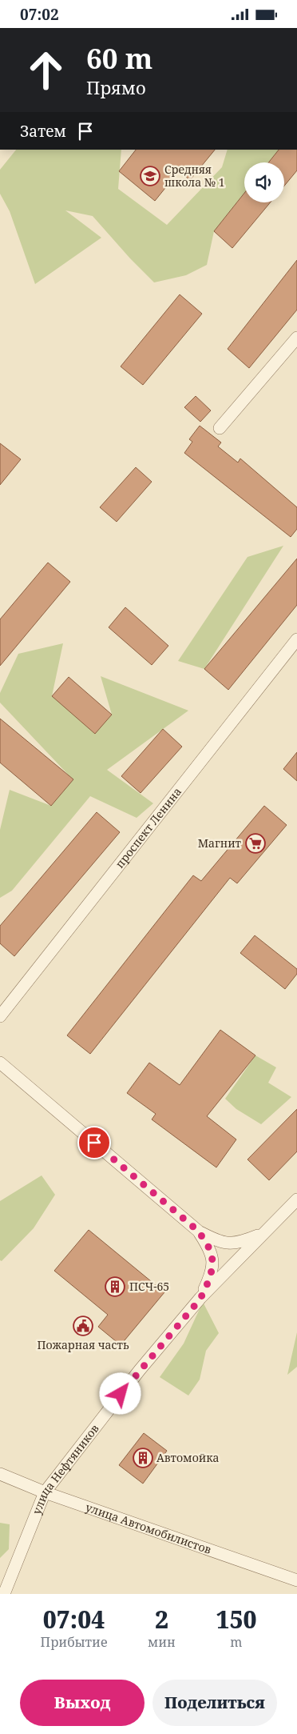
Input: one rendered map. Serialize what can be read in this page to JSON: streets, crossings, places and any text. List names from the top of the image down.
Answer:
{
  "streets": {
    "street": ["проспект Ленина", "улица Нефтяников", "улица Автомобилистов"]
  },
  "crossings": [
    ["улица Нефтяников", "улица Автомобилистов"]
  ],
  "places": {
    "school or university": ["Средняя школа № 1"],
    "supermarket": ["Магнит"],
    "building": ["ПСЧ-65", "Автомойка"],
    "public building": ["Пожарная часть"]
  },
  "page": {
    "status": "07:02",
    "turn": ["60 m", "Прямо"],
    "then": "Затем",
    "eta": [
      "07:04",
      "Прибытие",
      "2",
      "мин",
      "150",
      "m"
    ],
    "buttons": ["Выход", "Поделиться"]
  }
}
